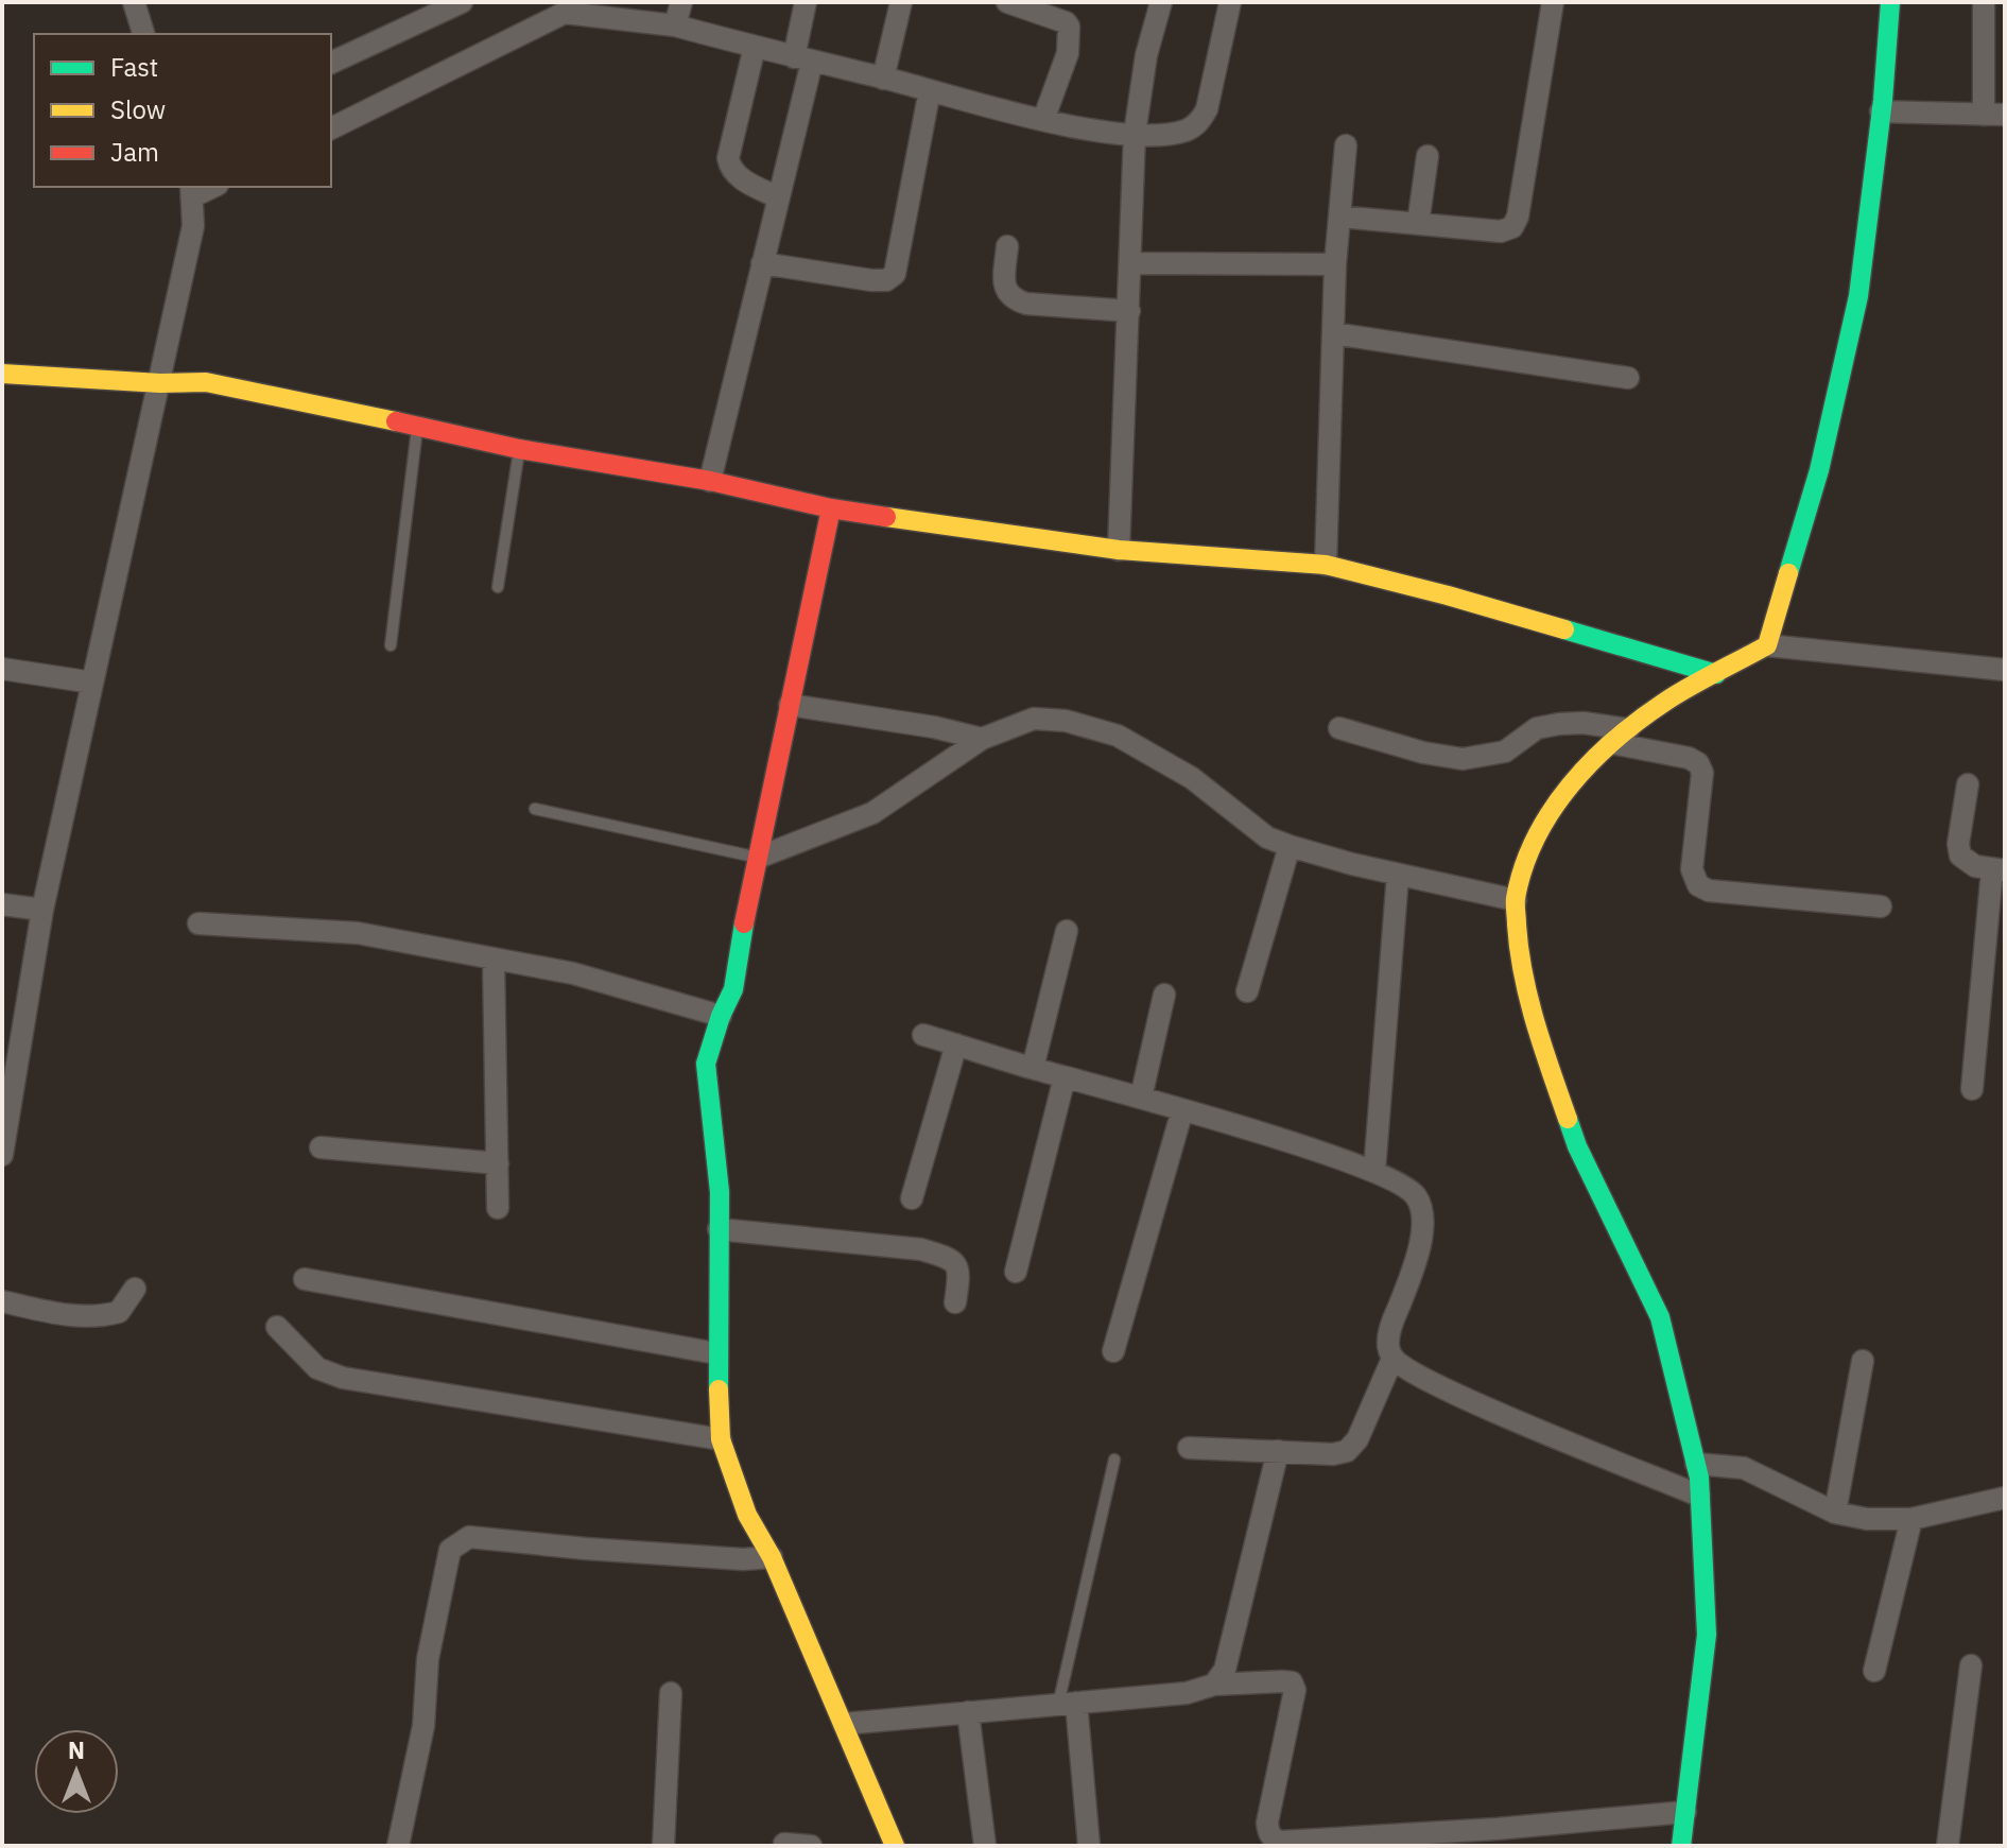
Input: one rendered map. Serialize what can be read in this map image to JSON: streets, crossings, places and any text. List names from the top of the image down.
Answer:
{
  "legend": ["Fast", "Slow", "Jam"],
  "north": "top"
}
